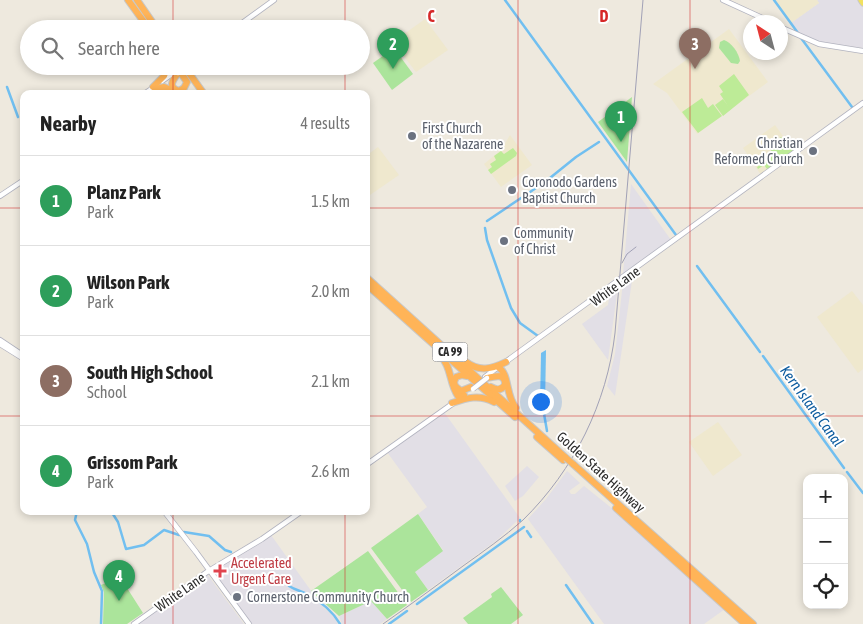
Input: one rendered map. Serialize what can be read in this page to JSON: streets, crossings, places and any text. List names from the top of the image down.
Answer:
{
  "streets": {
    "highway": ["CA 99", "Golden State Highway"],
    "main road": ["White Lane"]
  },
  "crossings": [
    ["White Lane", "Golden State Highway"]
  ],
  "water": ["Kern Island Canal"],
  "places": {
    "other": [
      "First Church of the Nazarene",
      "Christian Reformed Church",
      "Coronodo Gardens Baptist Church",
      "Community of Christ",
      "Cornerstone Community Church"
    ],
    "health": ["Accelerated Urgent Care"]
  },
  "north": "top left",
  "page": {
    "search": "Search here",
    "pins": [
      "2",
      "3",
      "1",
      "4"
    ],
    "heading": ["Nearby", "4 results"],
    "list": [
      {
        "mark": "1",
        "name": "Planz Park",
        "note": "Park",
        "value": "1.5 km"
      },
      {
        "mark": "2",
        "name": "Wilson Park",
        "note": "Park",
        "value": "2.0 km"
      },
      {
        "mark": "3",
        "name": "South High School",
        "note": "School",
        "value": "2.1 km"
      },
      {
        "mark": "4",
        "name": "Grissom Park",
        "note": "Park",
        "value": "2.6 km"
      }
    ],
    "map_buttons": ["+", "−"]
  },
  "grid": {
    "columns": ["C", "D"]
  }
}
